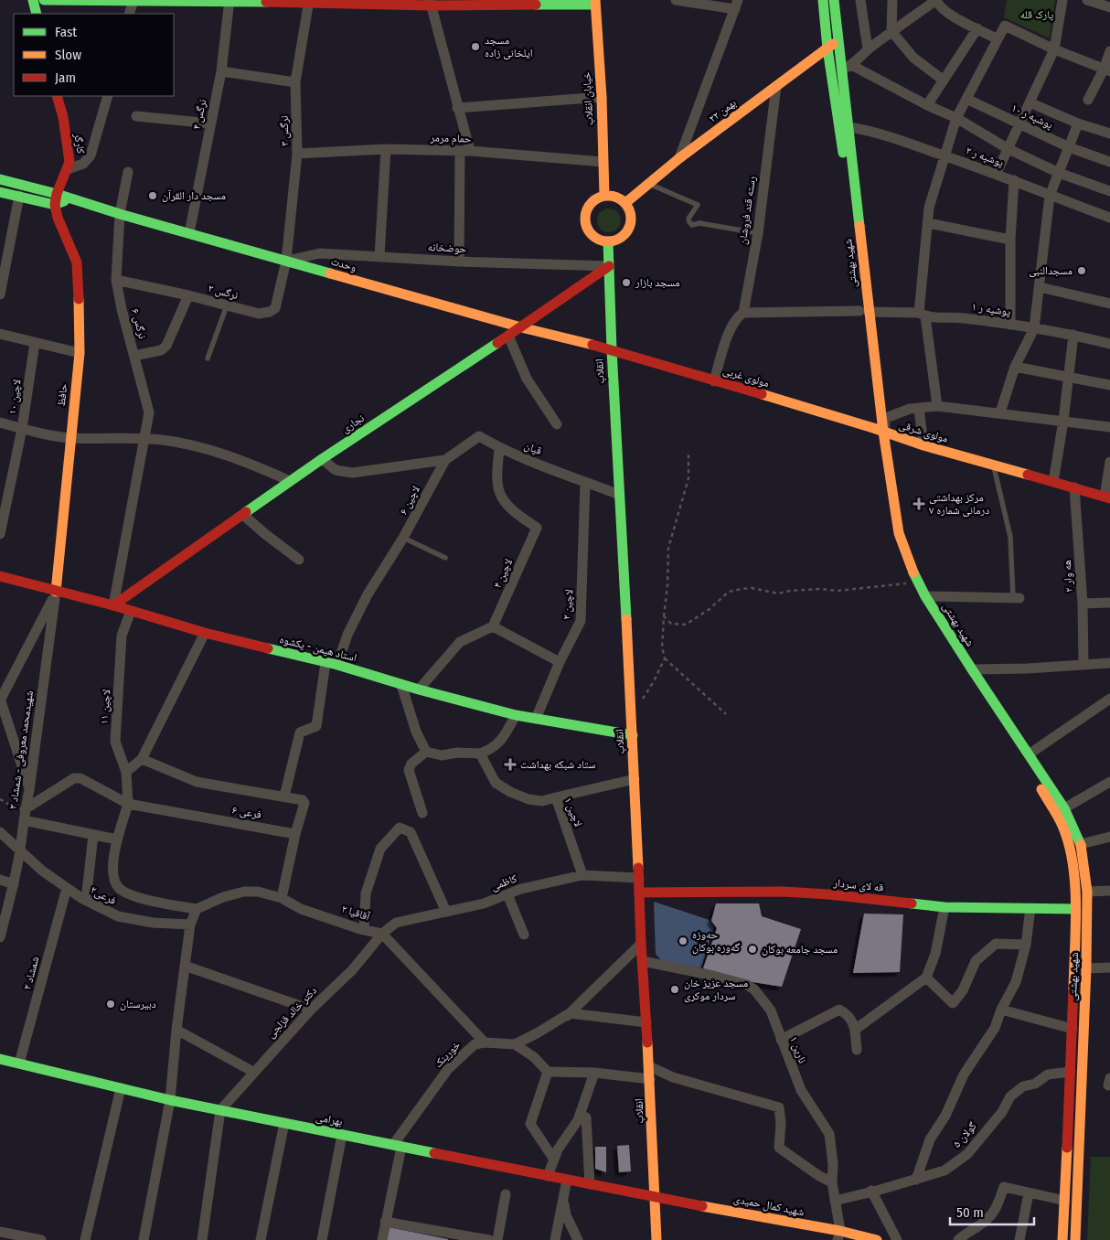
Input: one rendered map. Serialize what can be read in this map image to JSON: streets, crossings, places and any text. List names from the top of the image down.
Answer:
{
  "streets": {
    "main road": [
      "خیابان انقلاب",
      "۲۲ بهمن",
      "کارگر",
      "شهید بهشتی",
      "وحدت",
      "انقلاب",
      "مولوی غربی",
      "حافظ",
      "نجاری",
      "مولوی شرقی",
      "استاد هیمن - یکشوه",
      "قه لای سردار",
      "بهرامی",
      "شهید کمال حمیدی"
    ],
    "street": [
      "نرگس ۴",
      "پوشپه ر ۱۰",
      "نرگس ۳",
      "حمام مرمر",
      "پوشپه ر ۲",
      "رسته قند فروشان",
      "حوضخانه",
      "نرگس ۲",
      "۱ پوشپه ر",
      "نرگس ۶",
      "لاچین ۱۰",
      "قپان",
      "لاچین ۶",
      "لاچین ۴",
      "هه وار ۲",
      "لاچین ۲",
      "لاچین ۱۱",
      "شهیدمحمد معروفی - شمشاد ۳",
      "فرعی ۶",
      "لاچین ۱",
      "کاظمی",
      "فرعی۲",
      "آقاقیا ۲",
      "شمشاد ۲",
      "دکتر خالد قزلجی",
      "نارین ۱",
      "خورینک",
      "گولان ۵"
    ]
  },
  "crossings": [
    ["خیابان انقلاب", "۲۲ بهمن"],
    ["خیابان انقلاب", "حمام مرمر"],
    ["خیابان انقلاب", "انقلاب"],
    ["۲۲ بهمن", "رسته قند فروشان"],
    ["۲۲ بهمن", "شهید بهشتی"],
    ["۲۲ بهمن", "انقلاب"],
    ["نرگس ۴", "وحدت"],
    ["نرگس ۳", "حمام مرمر"],
    ["نرگس ۳", "حوضخانه"],
    ["نرگس ۳", "وحدت"],
    ["نرگس ۳", "نرگس ۲"],
    ["کارگر", "وحدت"],
    ["کارگر", "حافظ"],
    ["پوشپه ر ۲", "شهید بهشتی"],
    ["رسته قند فروشان", "۱ پوشپه ر"],
    ["رسته قند فروشان", "مولوی غربی"],
    ["حوضخانه", "وحدت"],
    ["حوضخانه", "نرگس ۲"],
    ["حوضخانه", "انقلاب"],
    ["حوضخانه", "نجاری"],
    ["شهید بهشتی", "۱ پوشپه ر"],
    ["شهید بهشتی", "مولوی غربی"],
    ["شهید بهشتی", "مولوی شرقی"],
    ["شهید بهشتی", "قه لای سردار"],
    ["شهید بهشتی", "گولان ۵"],
    ["وحدت", "نرگس ۲"],
    ["وحدت", "نرگس ۶"],
    ["وحدت", "انقلاب"],
    ["وحدت", "مولوی غربی"],
    ["وحدت", "حافظ"],
    ["وحدت", "نجاری"],
    ["نرگس ۲", "نرگس ۶"],
    ["نرگس ۶", "نجاری"],
    ["نرگس ۶", "استاد هیمن - یکشوه"],
    ["انقلاب", "مولوی غربی"],
    ["انقلاب", "نجاری"],
    ["انقلاب", "قپان"],
    ["انقلاب", "استاد هیمن - یکشوه"],
    ["انقلاب", "کاظمی"],
    ["انقلاب", "قه لای سردار"],
    ["انقلاب", "نارین ۱"],
    ["انقلاب", "بهرامی"],
    ["انقلاب", "شهید کمال حمیدی"],
    ["مولوی غربی", "مولوی شرقی"],
    ["حافظ", "استاد هیمن - یکشوه"],
    ["حافظ", "شهیدمحمد معروفی - شمشاد ۳"],
    ["نجاری", "استاد هیمن - یکشوه"],
    ["مولوی شرقی", "هه وار ۲"],
    ["قپان", "لاچین ۶"],
    ["قپان", "لاچین ۴"],
    ["قپان", "لاچین ۲"],
    ["لاچین ۶", "استاد هیمن - یکشوه"],
    ["لاچین ۲", "استاد هیمن - یکشوه"],
    ["استاد هیمن - یکشوه", "لاچین ۱۱"],
    ["استاد هیمن - یکشوه", "شهیدمحمد معروفی - شمشاد ۳"],
    ["لاچین ۱۱", "فرعی ۶"],
    ["شهیدمحمد معروفی - شمشاد ۳", "فرعی ۶"],
    ["شهیدمحمد معروفی - شمشاد ۳", "فرعی۲"],
    ["لاچین ۱", "کاظمی"],
    ["کاظمی", "آقاقیا ۲"],
    ["کاظمی", "دکتر خالد قزلجی"],
    ["فرعی۲", "شمشاد ۲"],
    ["آقاقیا ۲", "دکتر خالد قزلجی"],
    ["شمشاد ۲", "بهرامی"],
    ["دکتر خالد قزلجی", "بهرامی"],
    ["نارین ۱", "گولان ۵"],
    ["نارین ۱", "شهید کمال حمیدی"],
    ["خورینک", "بهرامی"],
    ["بهرامی", "شهید کمال حمیدی"]
  ],
  "parks": ["پارک قله"],
  "places": {
    "other": [
      "مسجد ایلخانی زاده",
      "مسجد دار القرآن",
      "مسجدالنبی",
      "مسجد بازار",
      "حه‌وزه گه‌وره بوکان",
      "مسجد جامعه بوکان",
      "مسجد عزیز خان سردار موکری",
      "دبیرستان"
    ],
    "health": ["مرکز بهداشتی درمانی شماره ۷", "ستاد شبکه بهداشت"]
  },
  "legend": ["Fast", "Slow", "Jam"],
  "scale_bar": "50 m"
}
